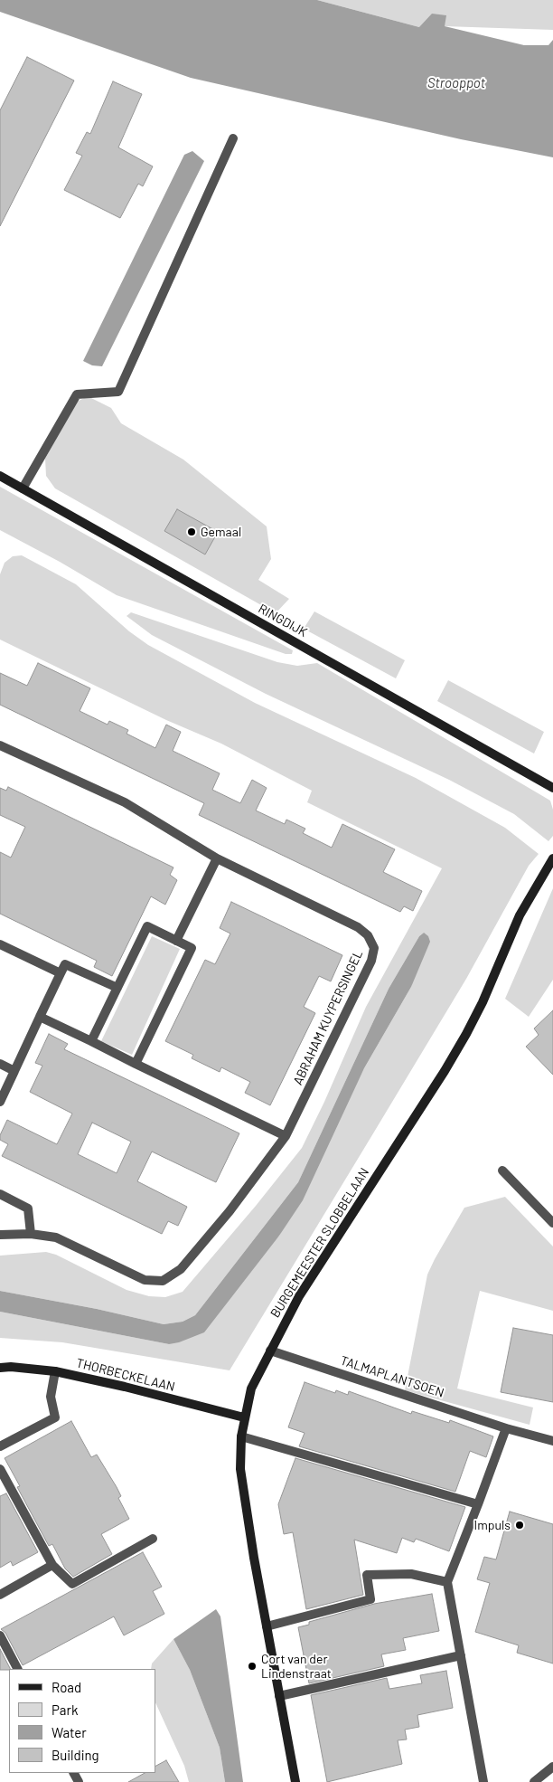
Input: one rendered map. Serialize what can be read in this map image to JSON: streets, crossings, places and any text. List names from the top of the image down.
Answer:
{
  "streets": {
    "street": [
      "RINGDIJK",
      "ABRAHAM KUYPERSINGEL",
      "BURGEMEESTER SLOBBELAAN",
      "THORBECKELAAN",
      "TALMAPLANTSOEN"
    ]
  },
  "crossings": [
    ["BURGEMEESTER SLOBBELAAN", "THORBECKELAAN"],
    ["BURGEMEESTER SLOBBELAAN", "TALMAPLANTSOEN"]
  ],
  "water": ["Strooppot"],
  "places": ["Gemaal", "Impuls", "Cort van der Lindenstraat"],
  "legend": [
    "Road",
    "Park",
    "Water",
    "Building"
  ]
}
